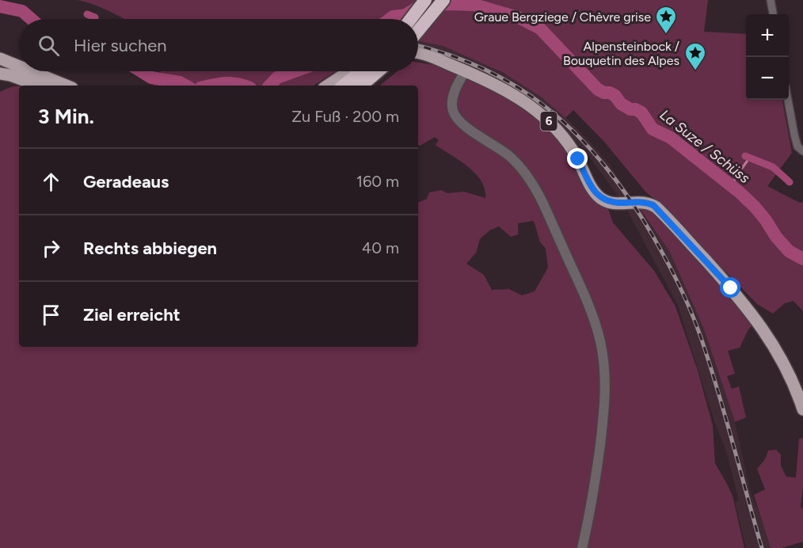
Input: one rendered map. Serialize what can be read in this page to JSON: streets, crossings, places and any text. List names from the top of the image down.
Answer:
{
  "streets": {
    "main road": ["6"]
  },
  "water": ["La Suze / Schüss"],
  "places": {
    "place": ["Graue Bergziege / Chèvre grise", "Alpensteinbock / Bouquetin des Alpes"]
  },
  "page": {
    "map_buttons": ["+", "−"],
    "search": "Hier suchen",
    "heading": ["3 Min.", "Zu Fuß · 200 m"],
    "list": [
      ["Geradeaus", "160 m"],
      ["Rechts abbiegen", "40 m"],
      "Ziel erreicht"
    ]
  }
}
